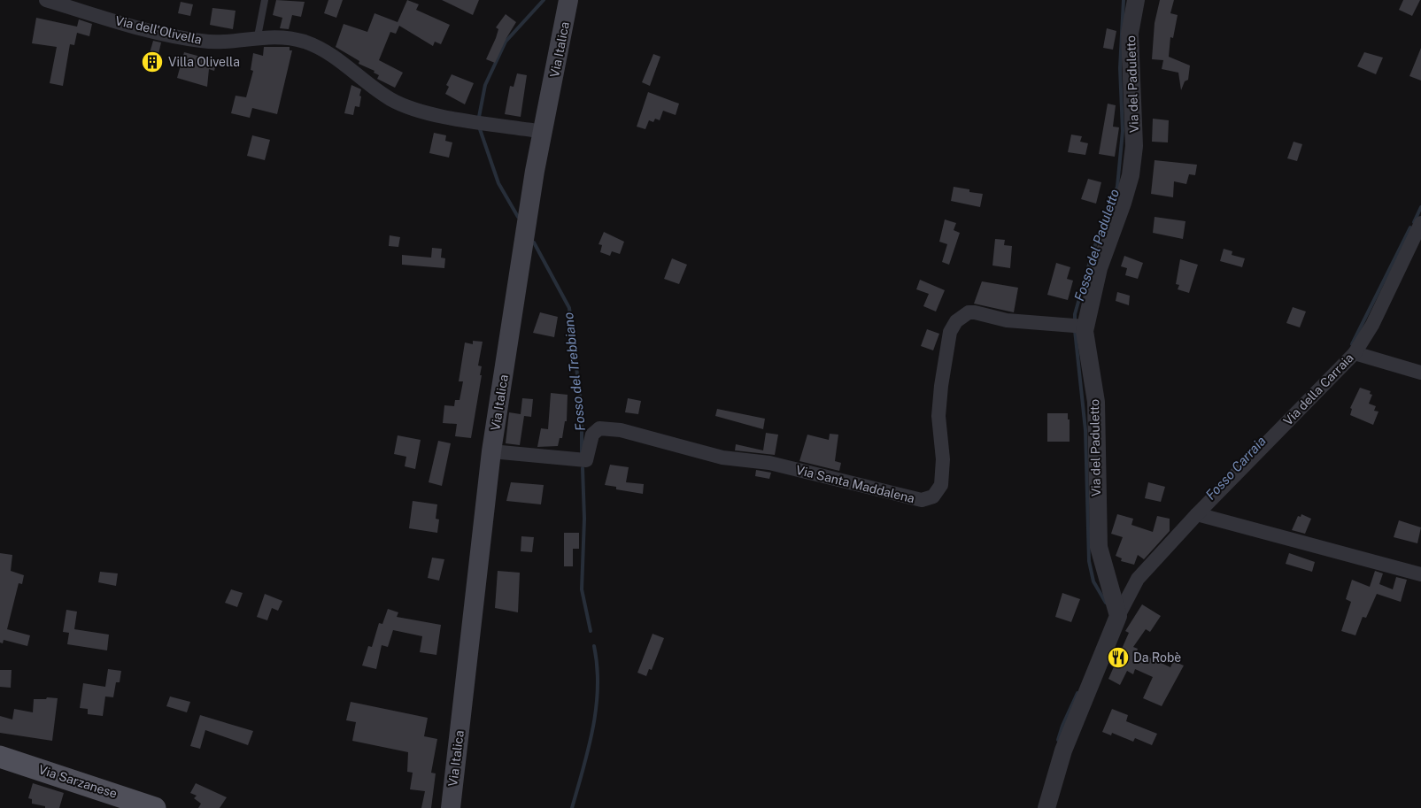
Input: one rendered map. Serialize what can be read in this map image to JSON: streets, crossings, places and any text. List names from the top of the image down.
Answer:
{
  "streets": {
    "main road": ["Via Italica", "Via Sarzanese"],
    "street": [
      "Via dell'Olivella",
      "Via del Paduletto",
      "Via della Carraia",
      "Via Santa Maddalena"
    ]
  },
  "crossings": [
    ["Via dell'Olivella", "Via Italica"],
    ["Via Italica", "Via Santa Maddalena"],
    ["Via del Paduletto", "Via della Carraia"],
    ["Via del Paduletto", "Via Santa Maddalena"]
  ],
  "water": ["Fosso del Paduletto", "Fosso del Trebbiano", "Fosso Carraia"],
  "places": {
    "building": ["Villa Olivella"],
    "restaurant": ["Da Robè"]
  }
}
